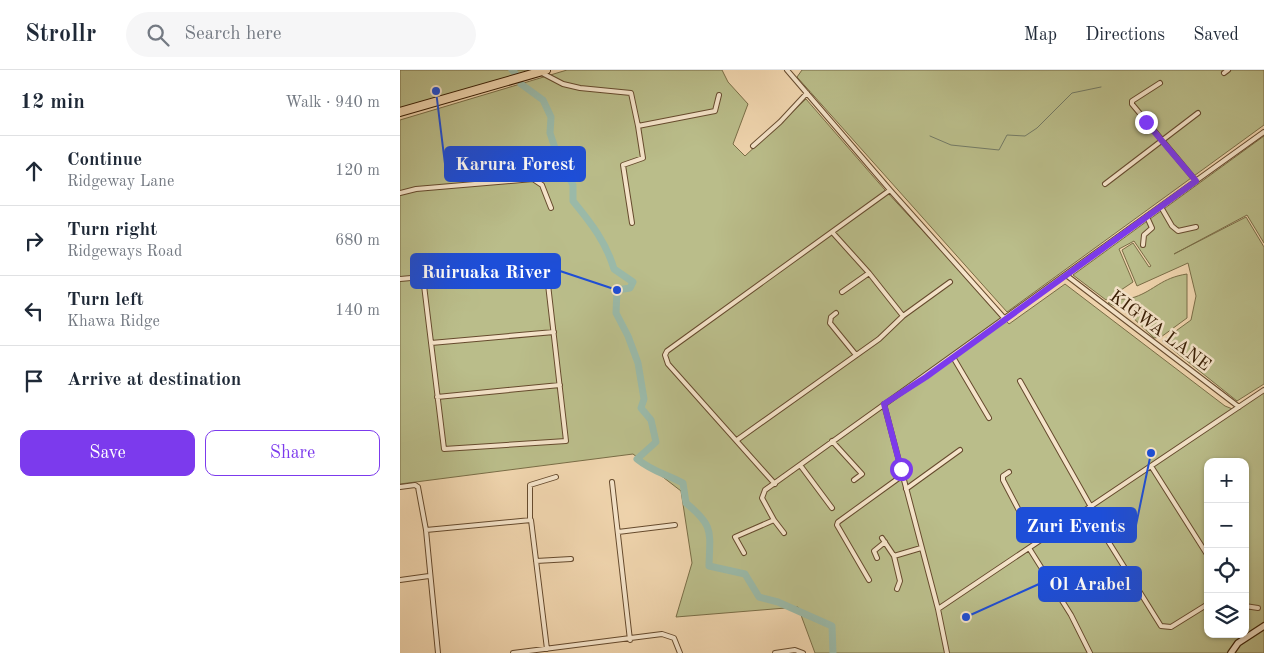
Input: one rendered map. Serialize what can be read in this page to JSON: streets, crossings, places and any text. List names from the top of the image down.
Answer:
{
  "streets": {
    "street": ["KIGWA LANE"]
  },
  "places": [
    "Karura Forest",
    "Ruiruaka River",
    "Zuri Events",
    "Ol Arabel"
  ],
  "page": {
    "header": "Strollr",
    "search": "Search here",
    "nav": ["Map", "Directions", "Saved"],
    "heading": ["12 min", "Walk · 940 m"],
    "list": [
      ["Continue", "Ridgeway Lane", "120 m"],
      ["Turn right", "Ridgeways Road", "680 m"],
      ["Turn left", "Khawa Ridge", "140 m"],
      "Arrive at destination"
    ],
    "buttons": ["Save", "Share"],
    "map_buttons": ["+", "−"]
  }
}
